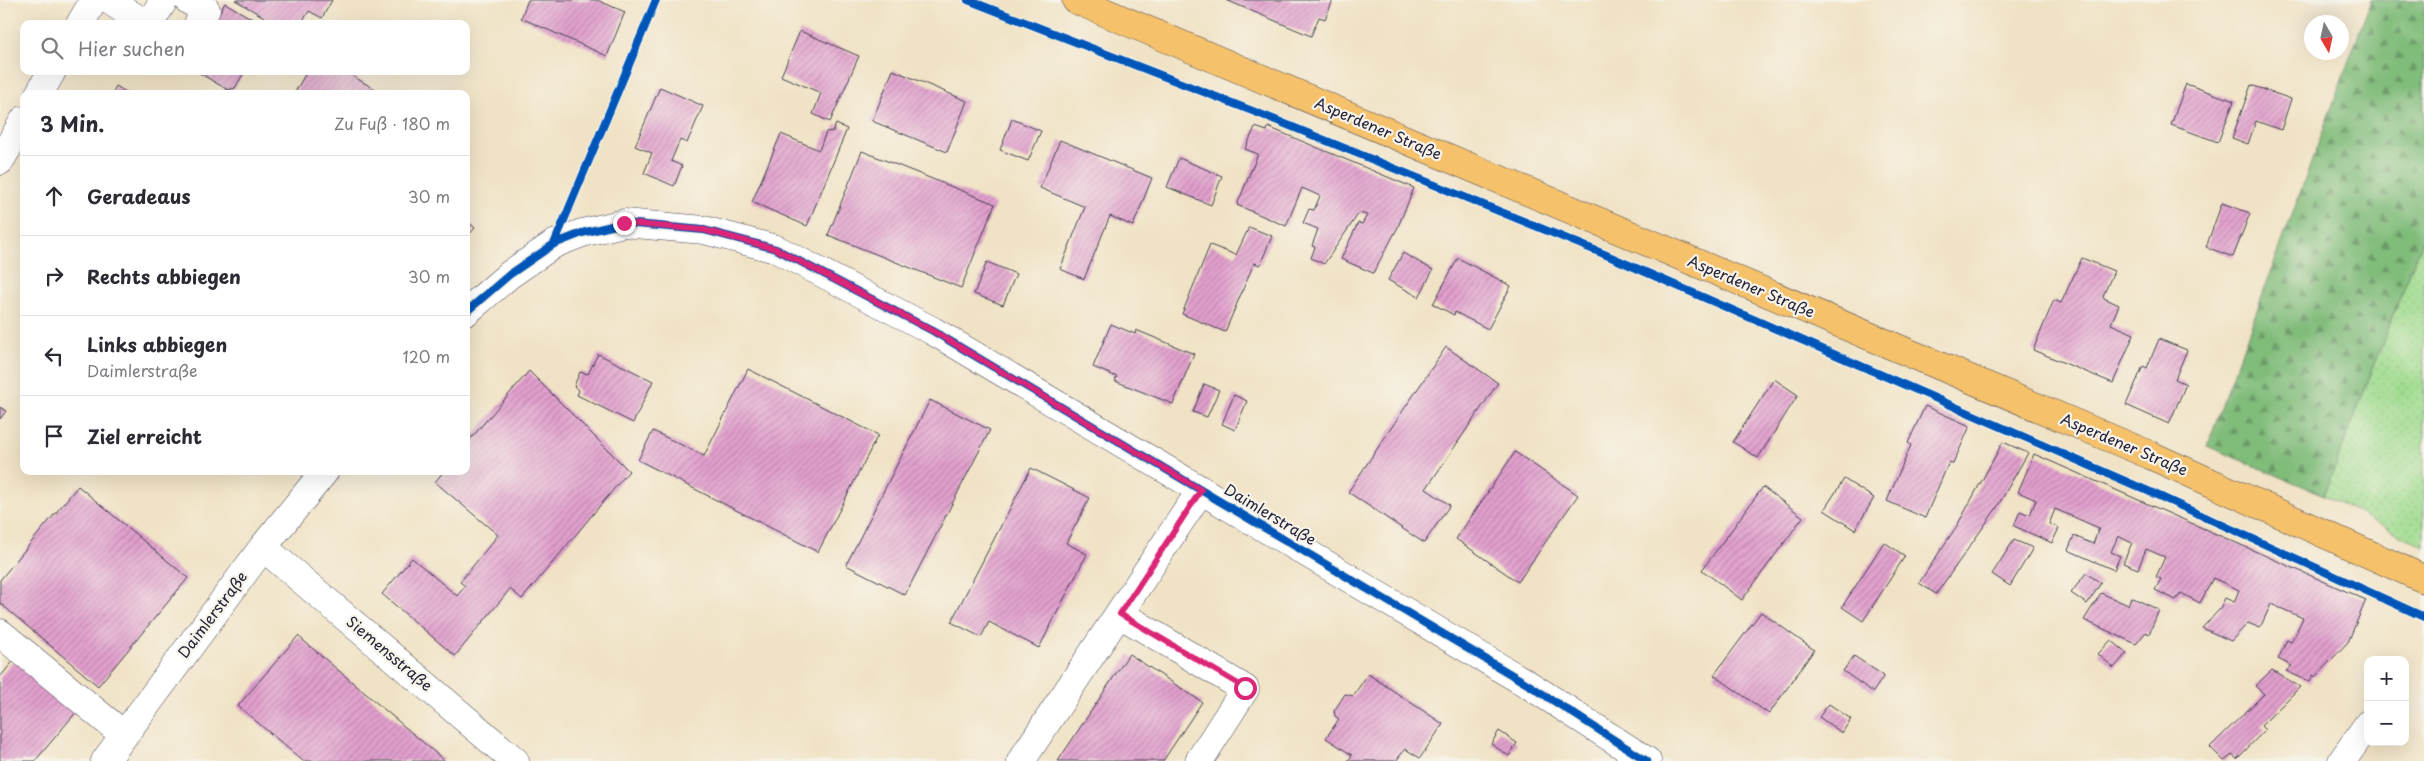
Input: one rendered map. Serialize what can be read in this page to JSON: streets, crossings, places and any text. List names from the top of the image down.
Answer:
{
  "streets": {
    "main road": ["Asperdener Straße"],
    "street": ["Daimlerstraße", "Siemensstraße"]
  },
  "crossings": [
    ["Daimlerstraße", "Siemensstraße"]
  ],
  "north": "bottom",
  "page": {
    "search": "Hier suchen",
    "heading": ["3 Min.", "Zu Fuß · 180 m"],
    "list": [
      ["Geradeaus", "30 m"],
      ["Rechts abbiegen", "30 m"],
      ["Links abbiegen", "Daimlerstraße", "120 m"],
      "Ziel erreicht"
    ],
    "map_buttons": ["+", "−"]
  }
}
